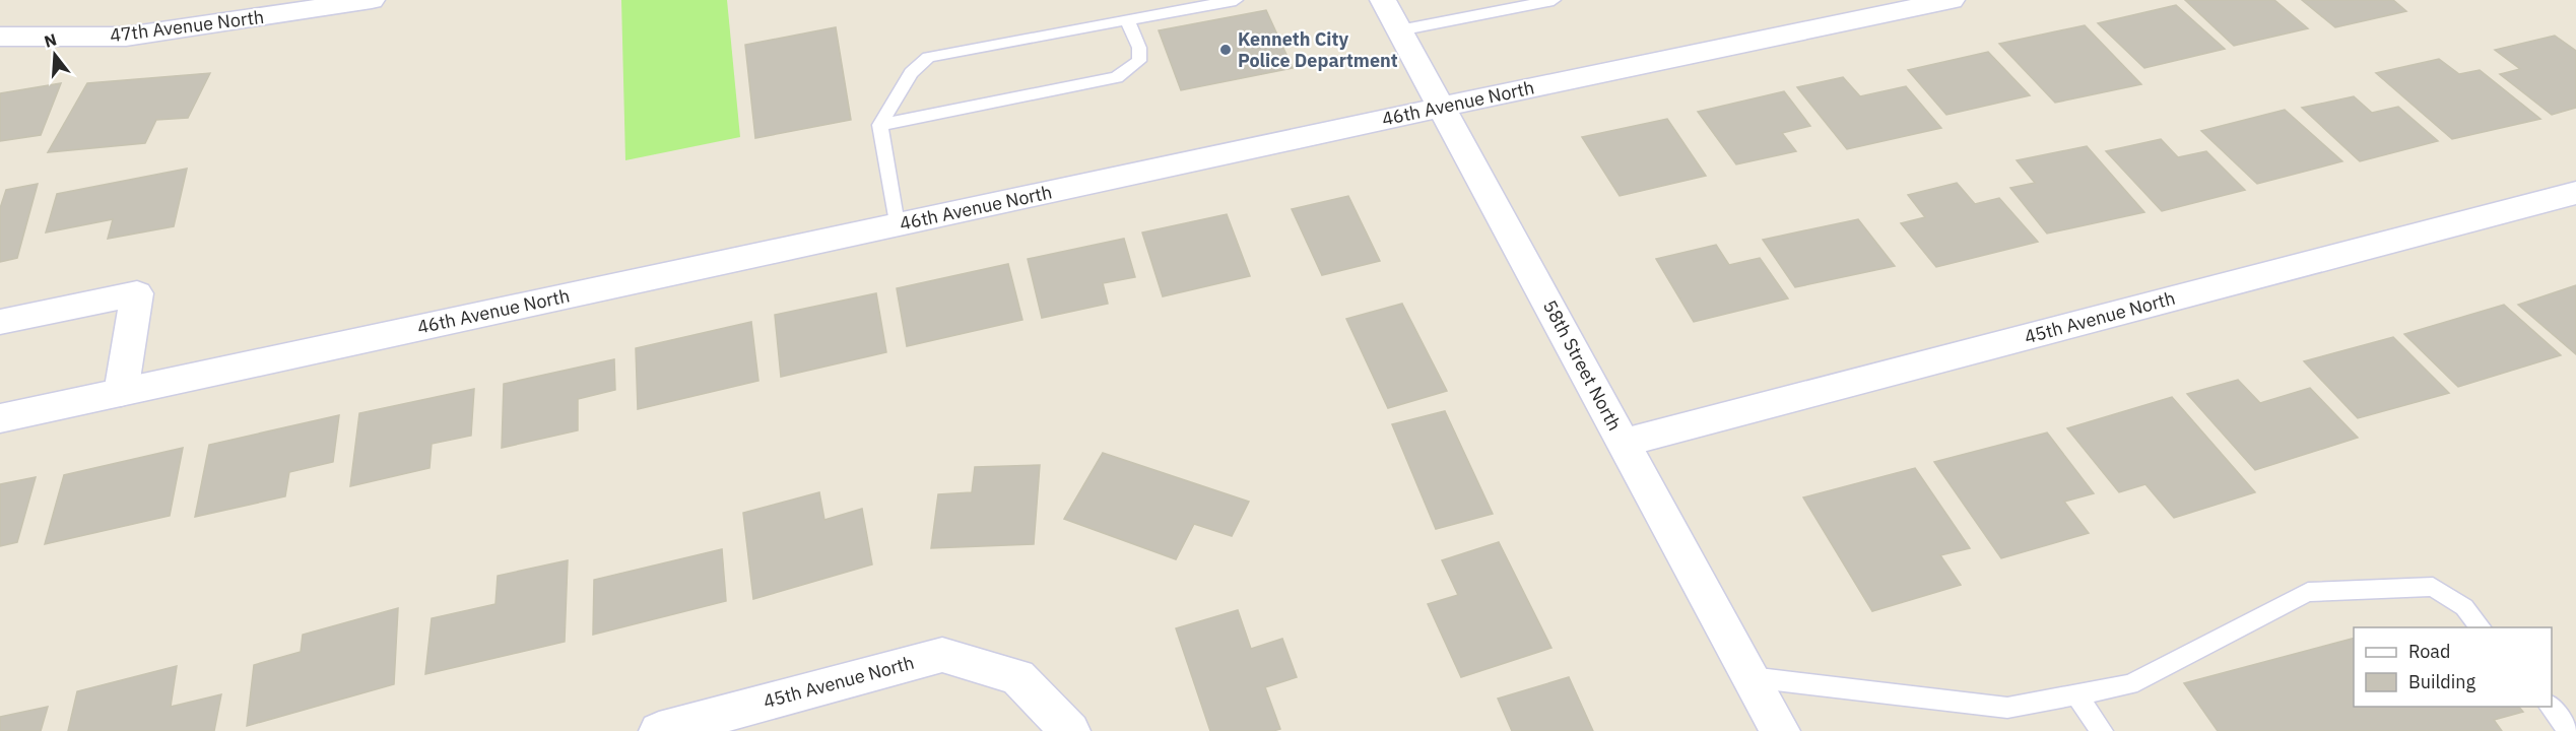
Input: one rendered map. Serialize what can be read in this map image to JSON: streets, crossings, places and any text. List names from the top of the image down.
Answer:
{
  "streets": {
    "street": [
      "47th Avenue North",
      "46th Avenue North",
      "45th Avenue North",
      "58th Street North"
    ]
  },
  "crossings": [
    ["46th Avenue North", "58th Street North"],
    ["45th Avenue North", "58th Street North"]
  ],
  "places": ["Kenneth City Police Department"],
  "legend": ["Road", "Building"],
  "north": "top"
}
